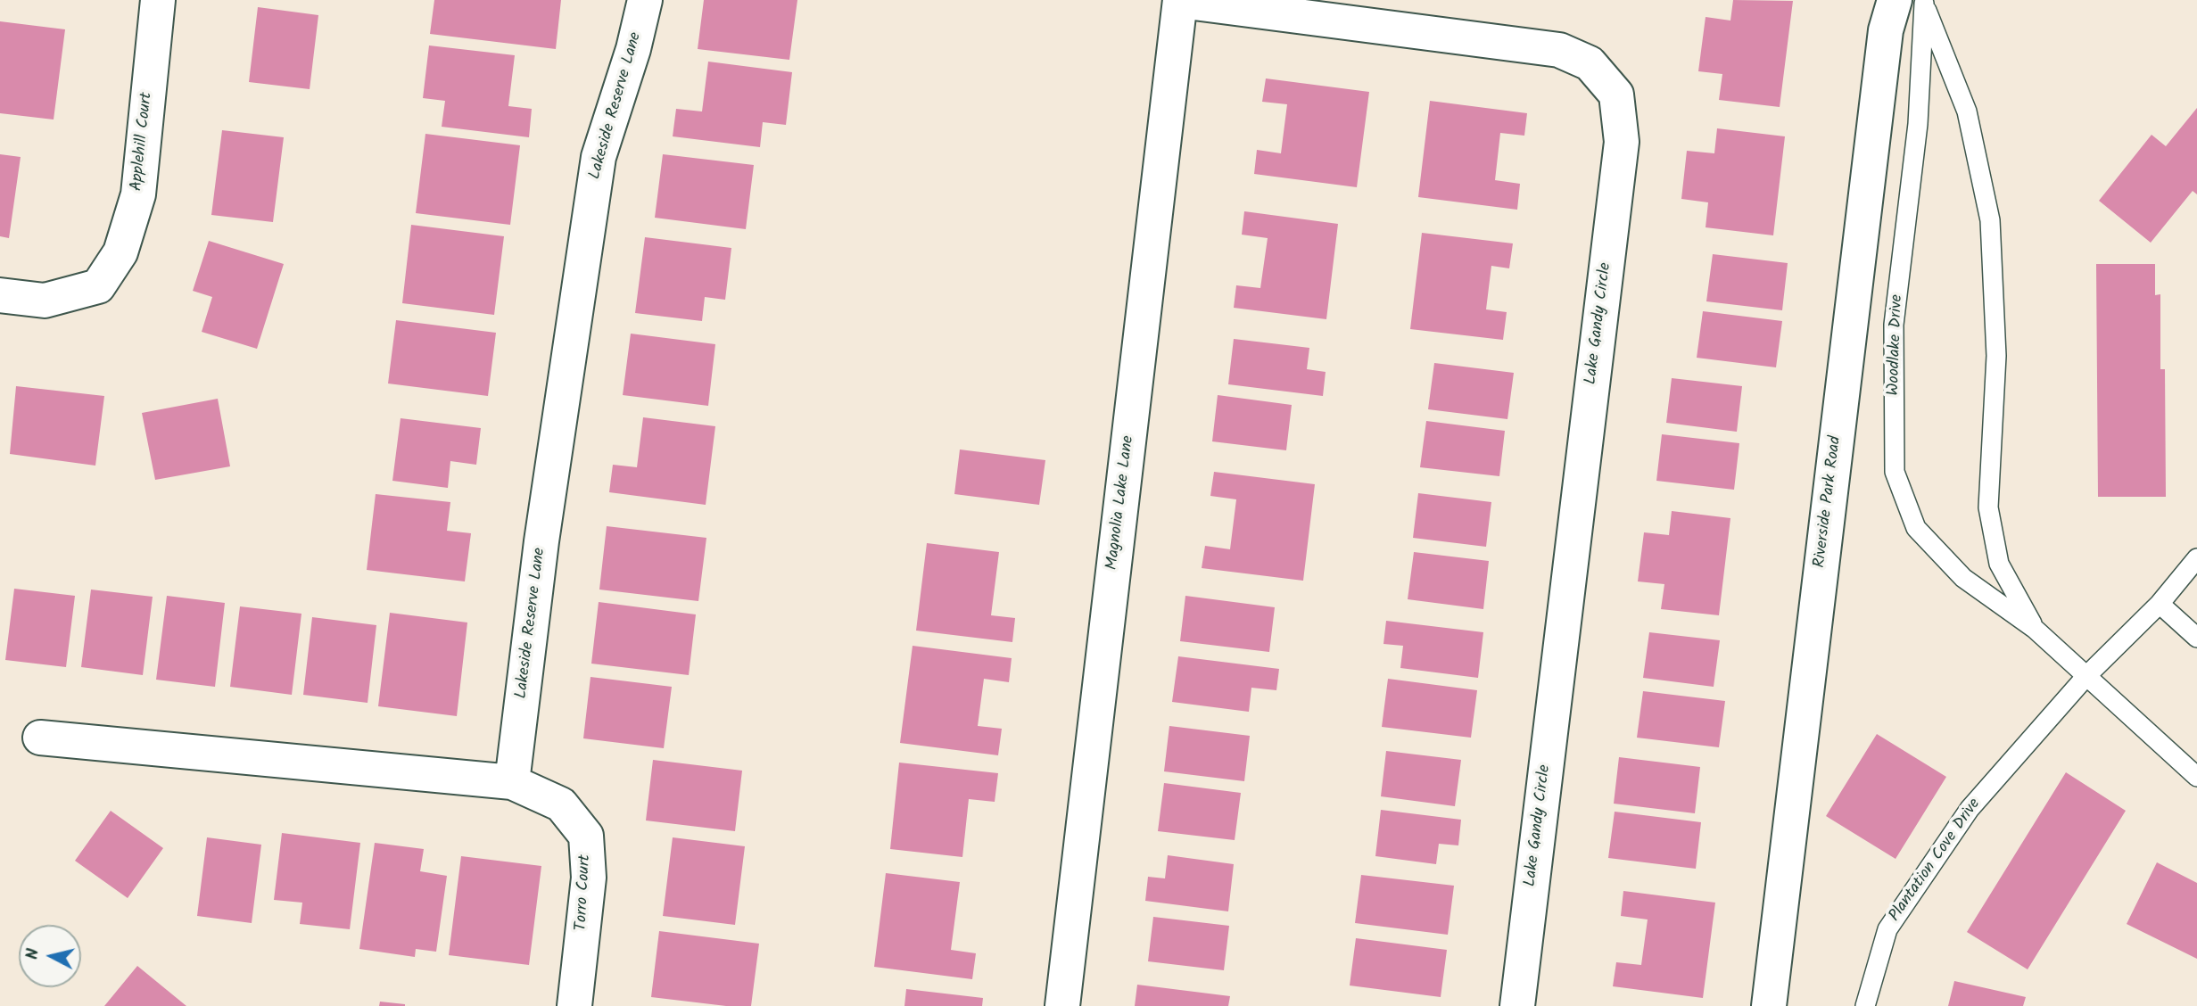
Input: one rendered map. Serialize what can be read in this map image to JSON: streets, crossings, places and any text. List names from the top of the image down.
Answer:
{
  "streets": {
    "street": [
      "Lakeside Reserve Lane",
      "Applehill Court",
      "Lake Gandy Circle",
      "Riverside Park Road",
      "Magnolia Lake Lane",
      "Torro Court"
    ],
    "lane": ["Woodlake Drive", "Plantation Cove Drive"]
  },
  "crossings": [
    ["Lakeside Reserve Lane", "Torro Court"],
    ["Lake Gandy Circle", "Magnolia Lake Lane"],
    ["Woodlake Drive", "Riverside Park Road"],
    ["Woodlake Drive", "Plantation Cove Drive"]
  ],
  "north": "left"
}
